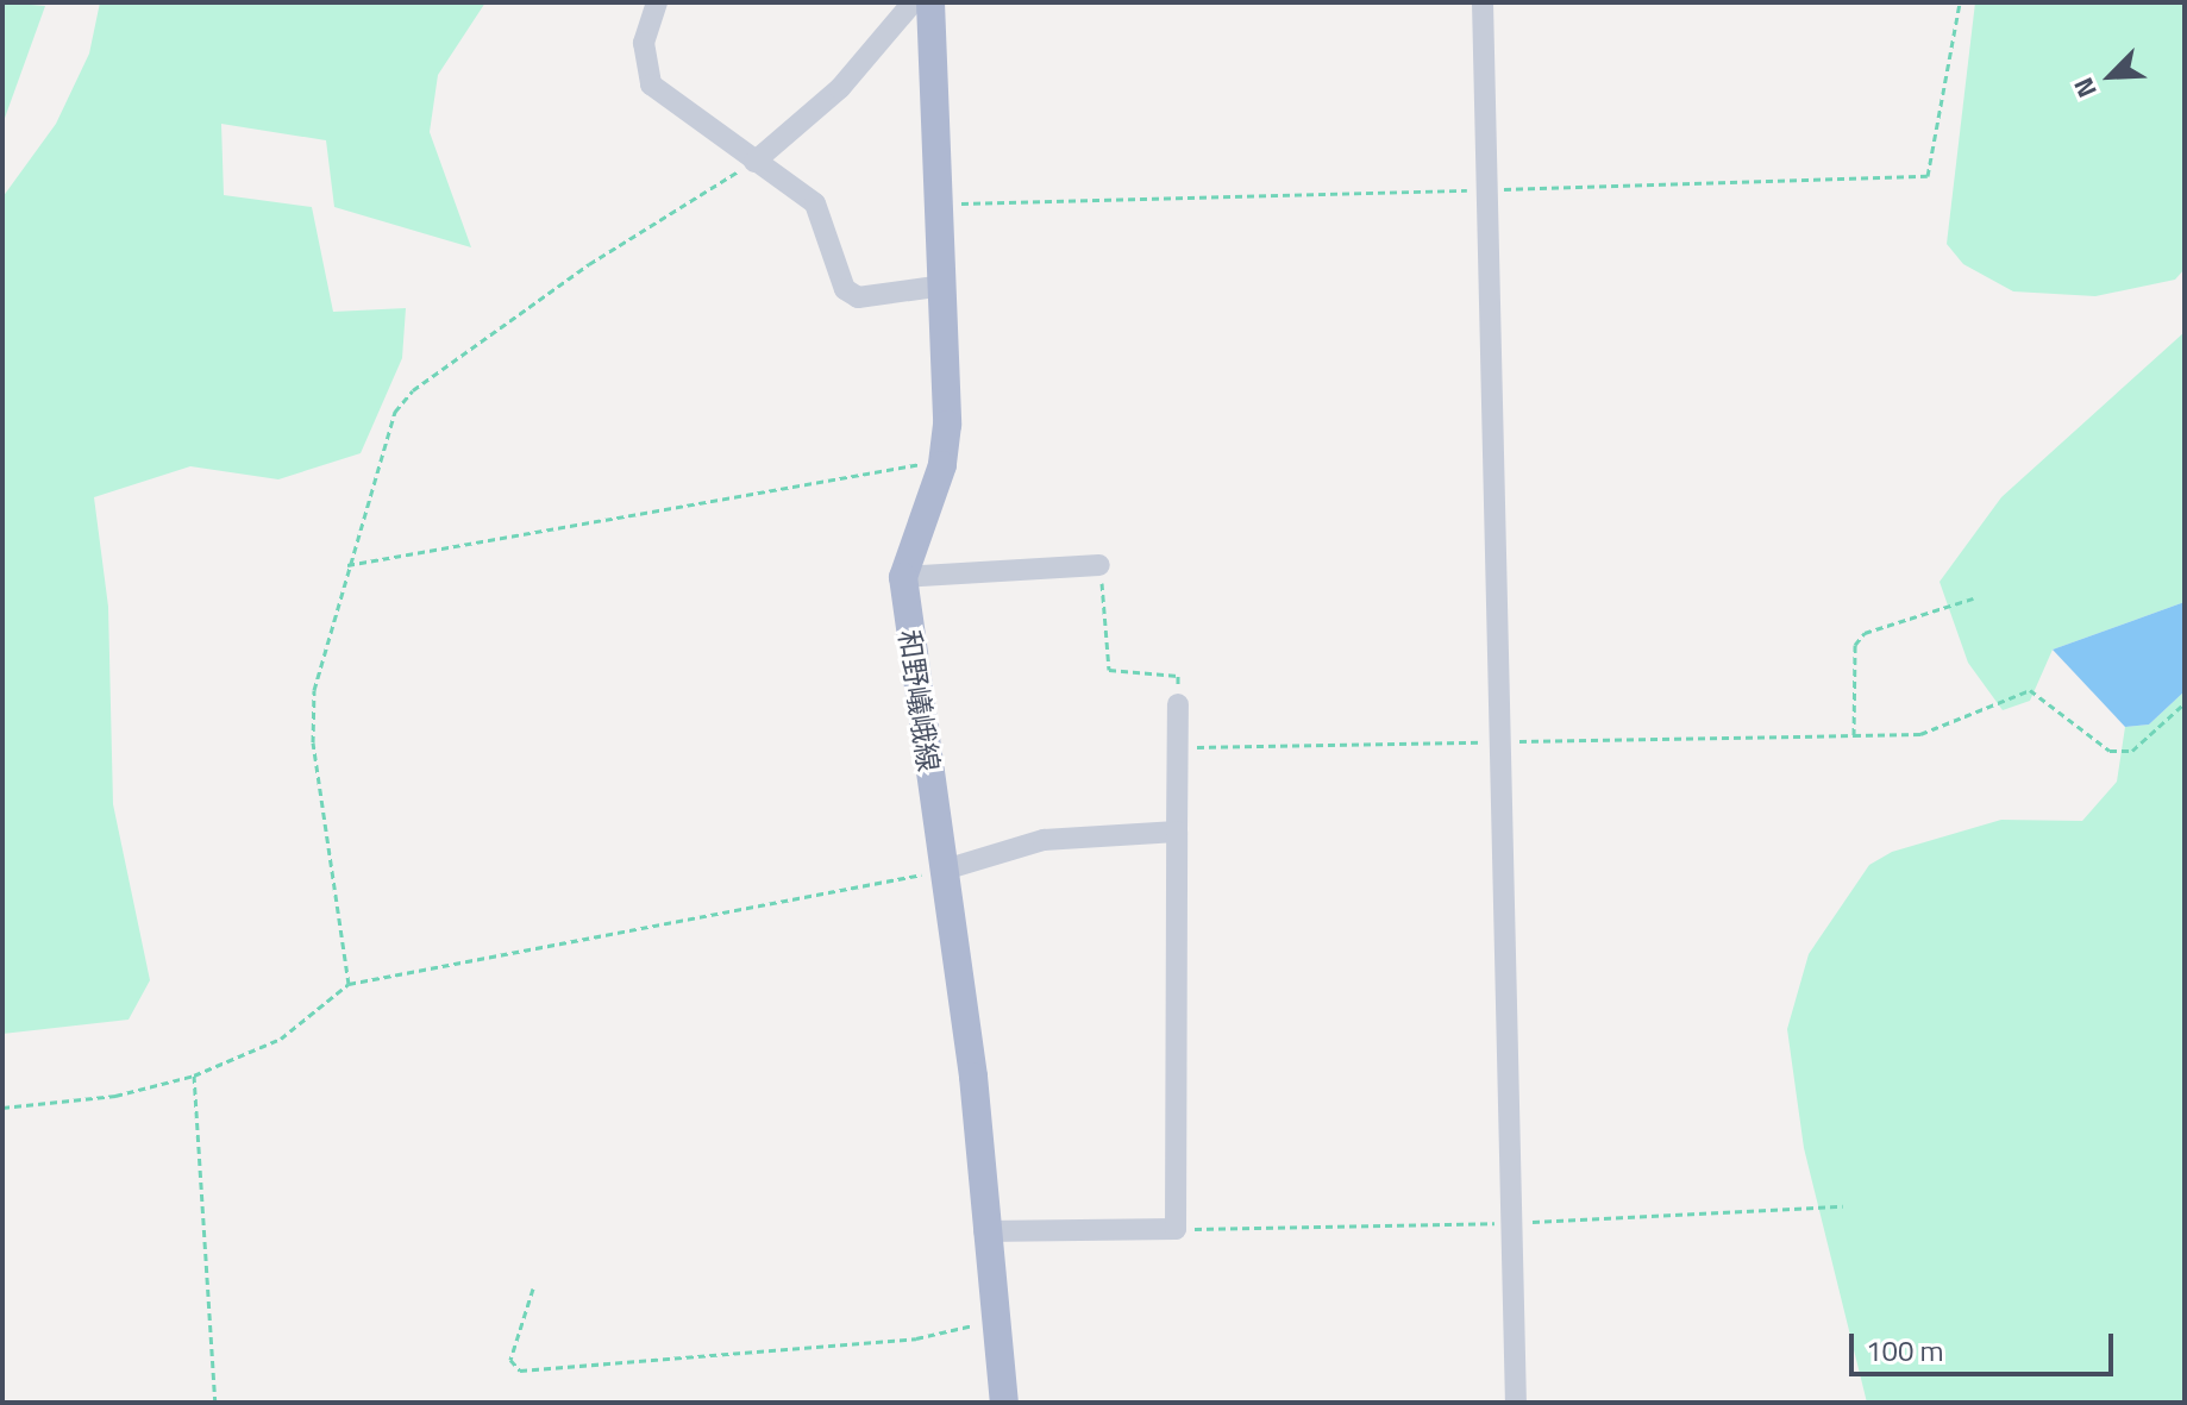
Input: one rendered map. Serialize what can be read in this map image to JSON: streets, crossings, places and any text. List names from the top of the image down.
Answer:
{
  "streets": {
    "main road": ["和野嶬峨線"]
  },
  "scale_bar": "100 m",
  "north": "bottom left"
}
